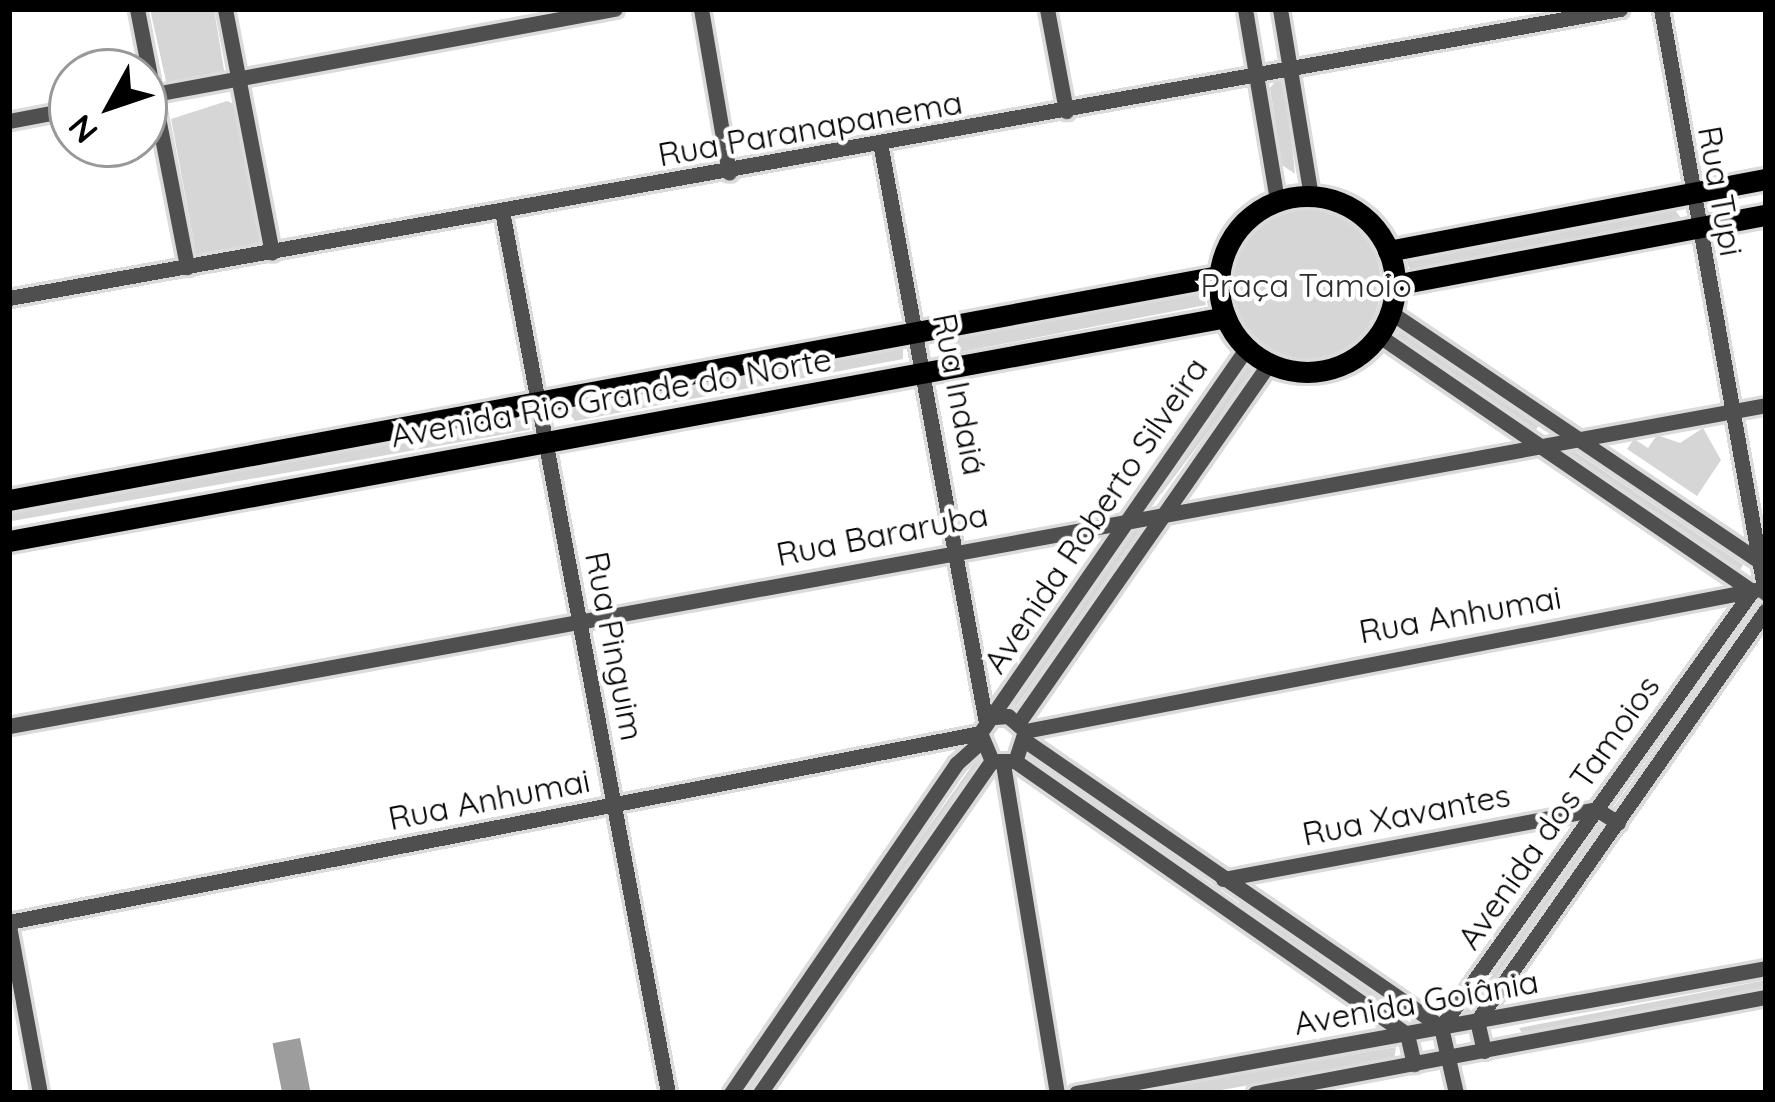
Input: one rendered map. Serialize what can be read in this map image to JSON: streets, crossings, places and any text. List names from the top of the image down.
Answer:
{
  "streets": {
    "main road": ["Avenida Rio Grande do Norte"],
    "street": [
      "Rua Paranapanema",
      "Rua Tupi",
      "Rua Indaiá",
      "Avenida Roberto Silveira",
      "Rua Bararuba",
      "Rua Anhumai",
      "Rua Pinguim",
      "Avenida dos Tamoios",
      "Rua Xavantes",
      "Avenida Goiânia"
    ]
  },
  "crossings": [
    ["Rua Paranapanema", "Rua Indaiá"],
    ["Rua Paranapanema", "Rua Pinguim"],
    ["Rua Tupi", "Rua Bararuba"],
    ["Rua Tupi", "Rua Anhumai"],
    ["Rua Tupi", "Avenida dos Tamoios"],
    ["Rua Indaiá", "Avenida Rio Grande do Norte"],
    ["Rua Indaiá", "Avenida Roberto Silveira"],
    ["Rua Indaiá", "Rua Bararuba"],
    ["Rua Indaiá", "Rua Anhumai"],
    ["Avenida Rio Grande do Norte", "Avenida Roberto Silveira"],
    ["Avenida Rio Grande do Norte", "Rua Pinguim"],
    ["Avenida Roberto Silveira", "Rua Bararuba"],
    ["Avenida Roberto Silveira", "Rua Anhumai"],
    ["Rua Bararuba", "Rua Pinguim"],
    ["Rua Anhumai", "Rua Pinguim"],
    ["Rua Anhumai", "Avenida dos Tamoios"],
    ["Avenida dos Tamoios", "Rua Xavantes"],
    ["Avenida dos Tamoios", "Avenida Goiânia"]
  ],
  "parks": ["Praça Tamoio"],
  "north": "bottom left"
}
